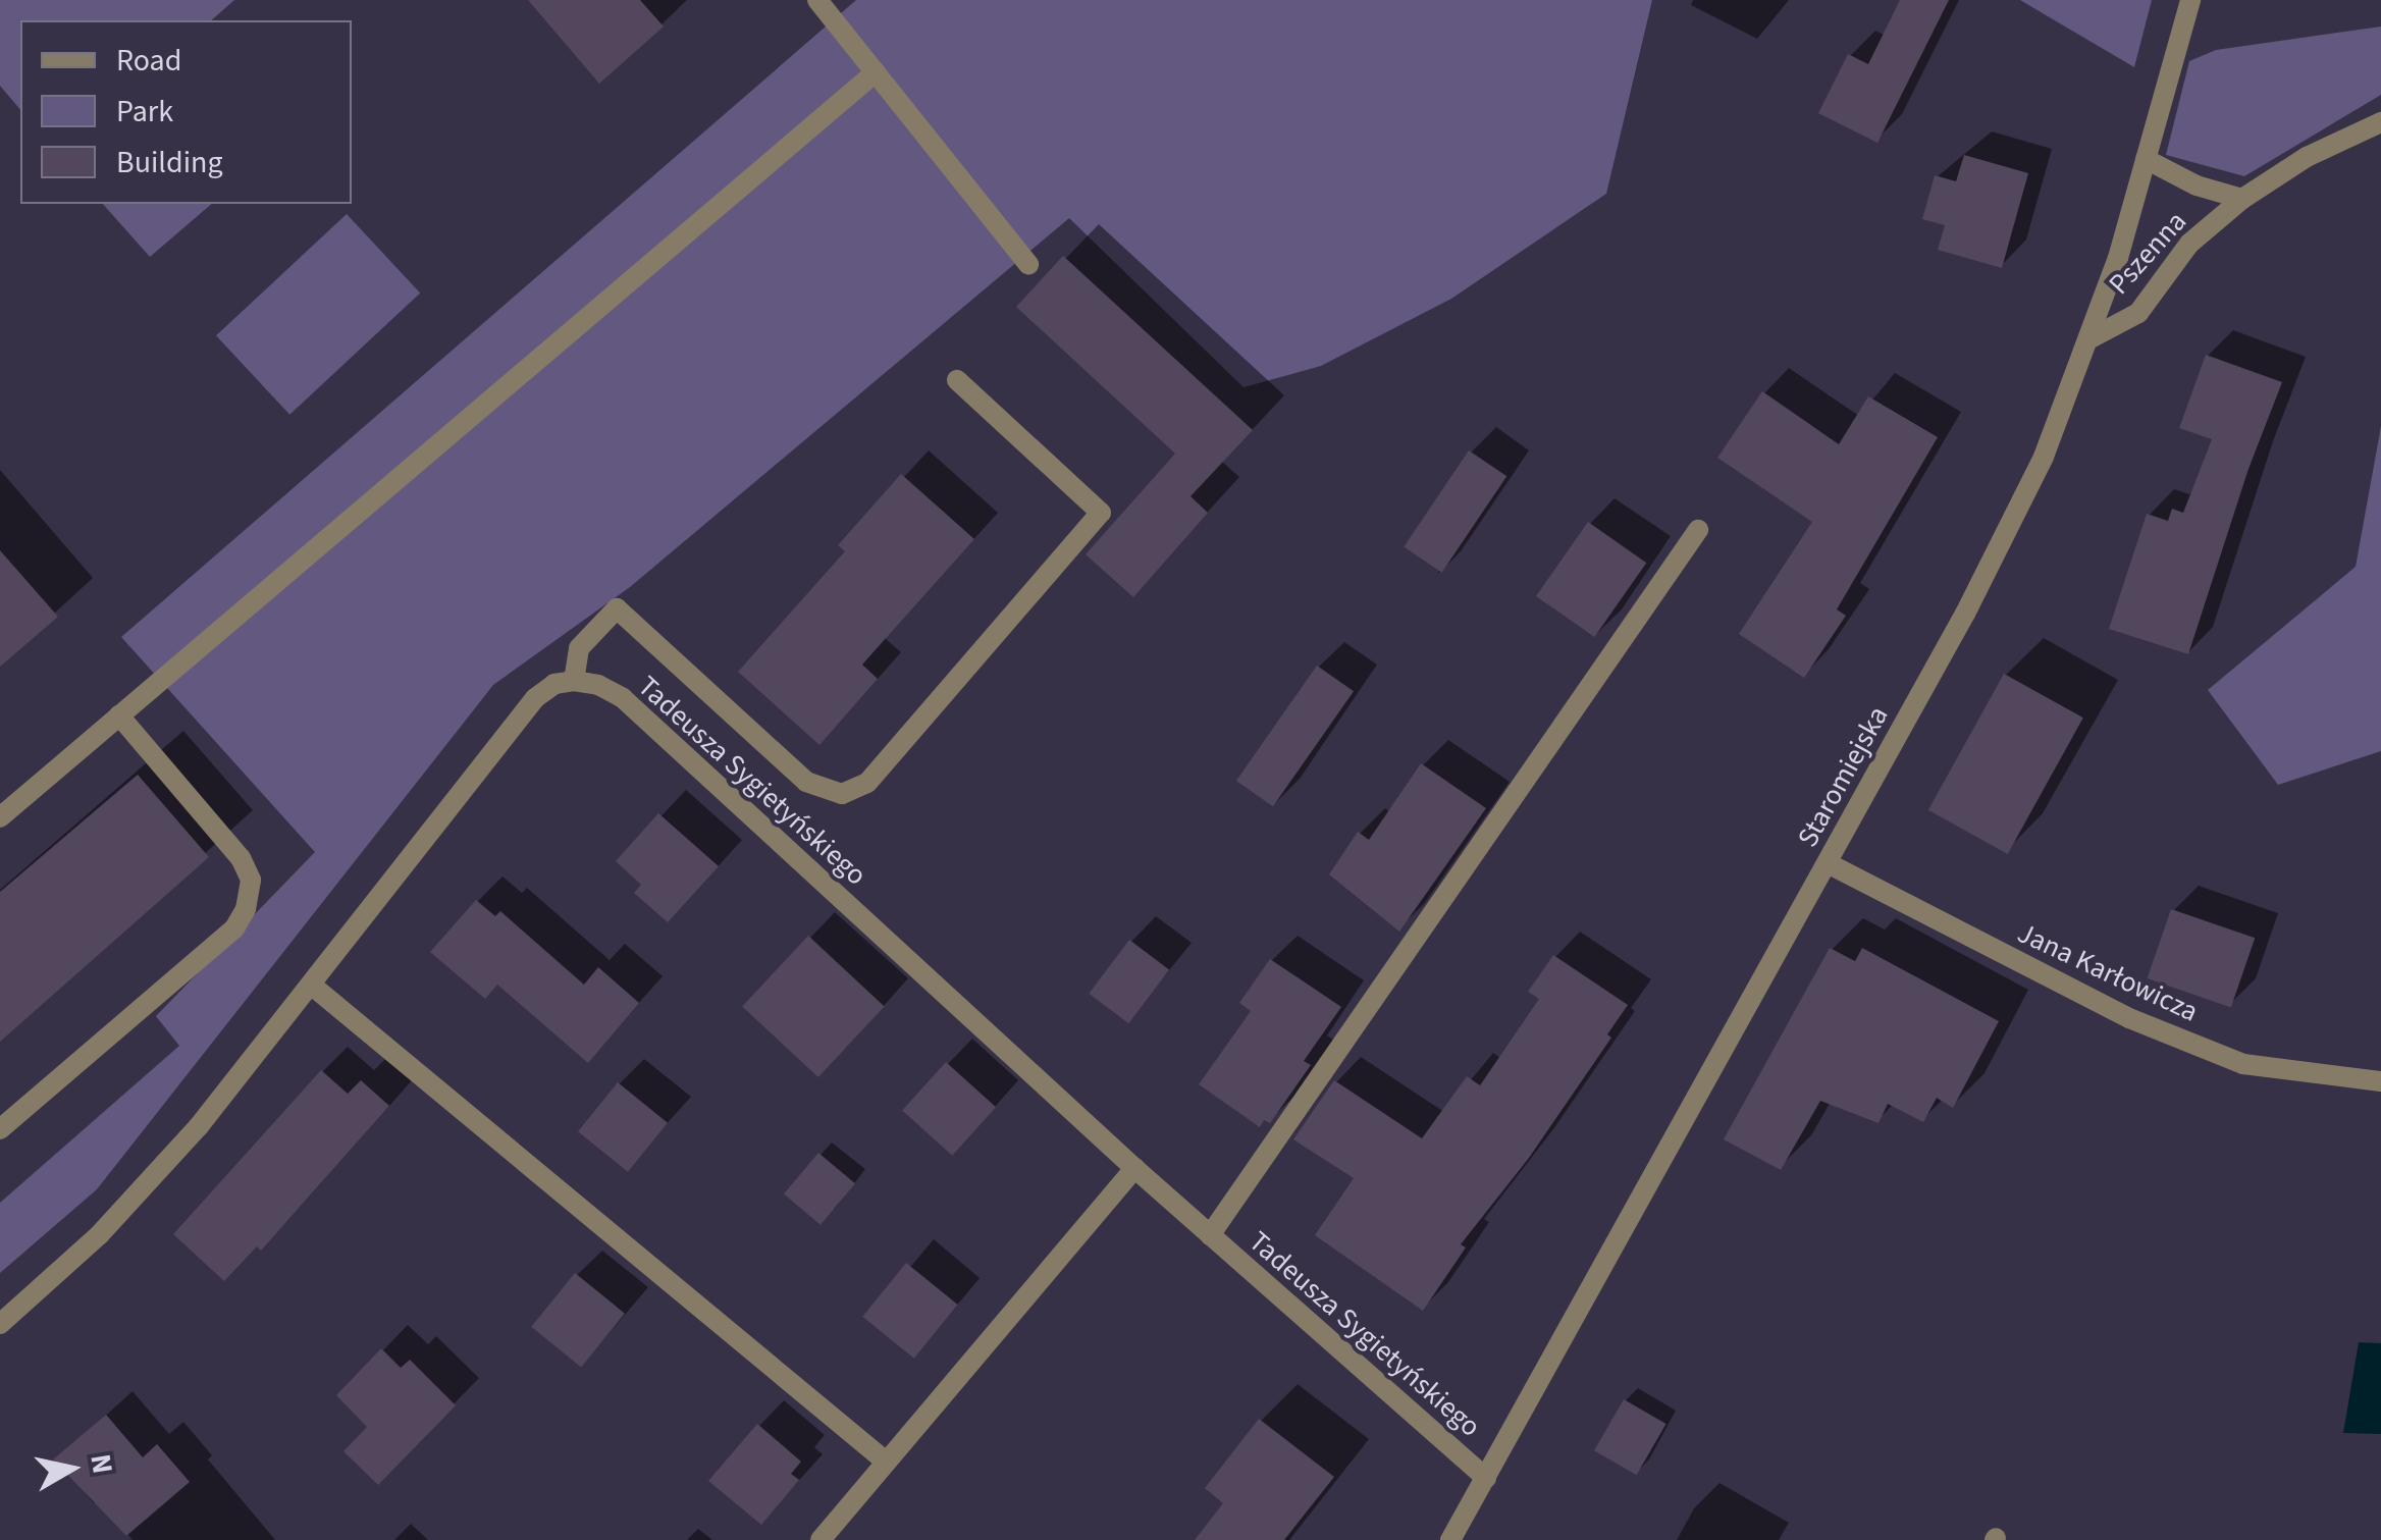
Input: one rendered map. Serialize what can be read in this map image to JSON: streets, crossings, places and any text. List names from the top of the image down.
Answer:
{
  "streets": {
    "street": [
      "Pszenna",
      "Staromiejska",
      "Tadeusza Sygietyńskiego",
      "Jana Karłowicza"
    ]
  },
  "crossings": [
    ["Pszenna", "Staromiejska"],
    ["Staromiejska", "Tadeusza Sygietyńskiego"],
    ["Staromiejska", "Jana Karłowicza"]
  ],
  "legend": ["Road", "Park", "Building"],
  "north": "right"
}
